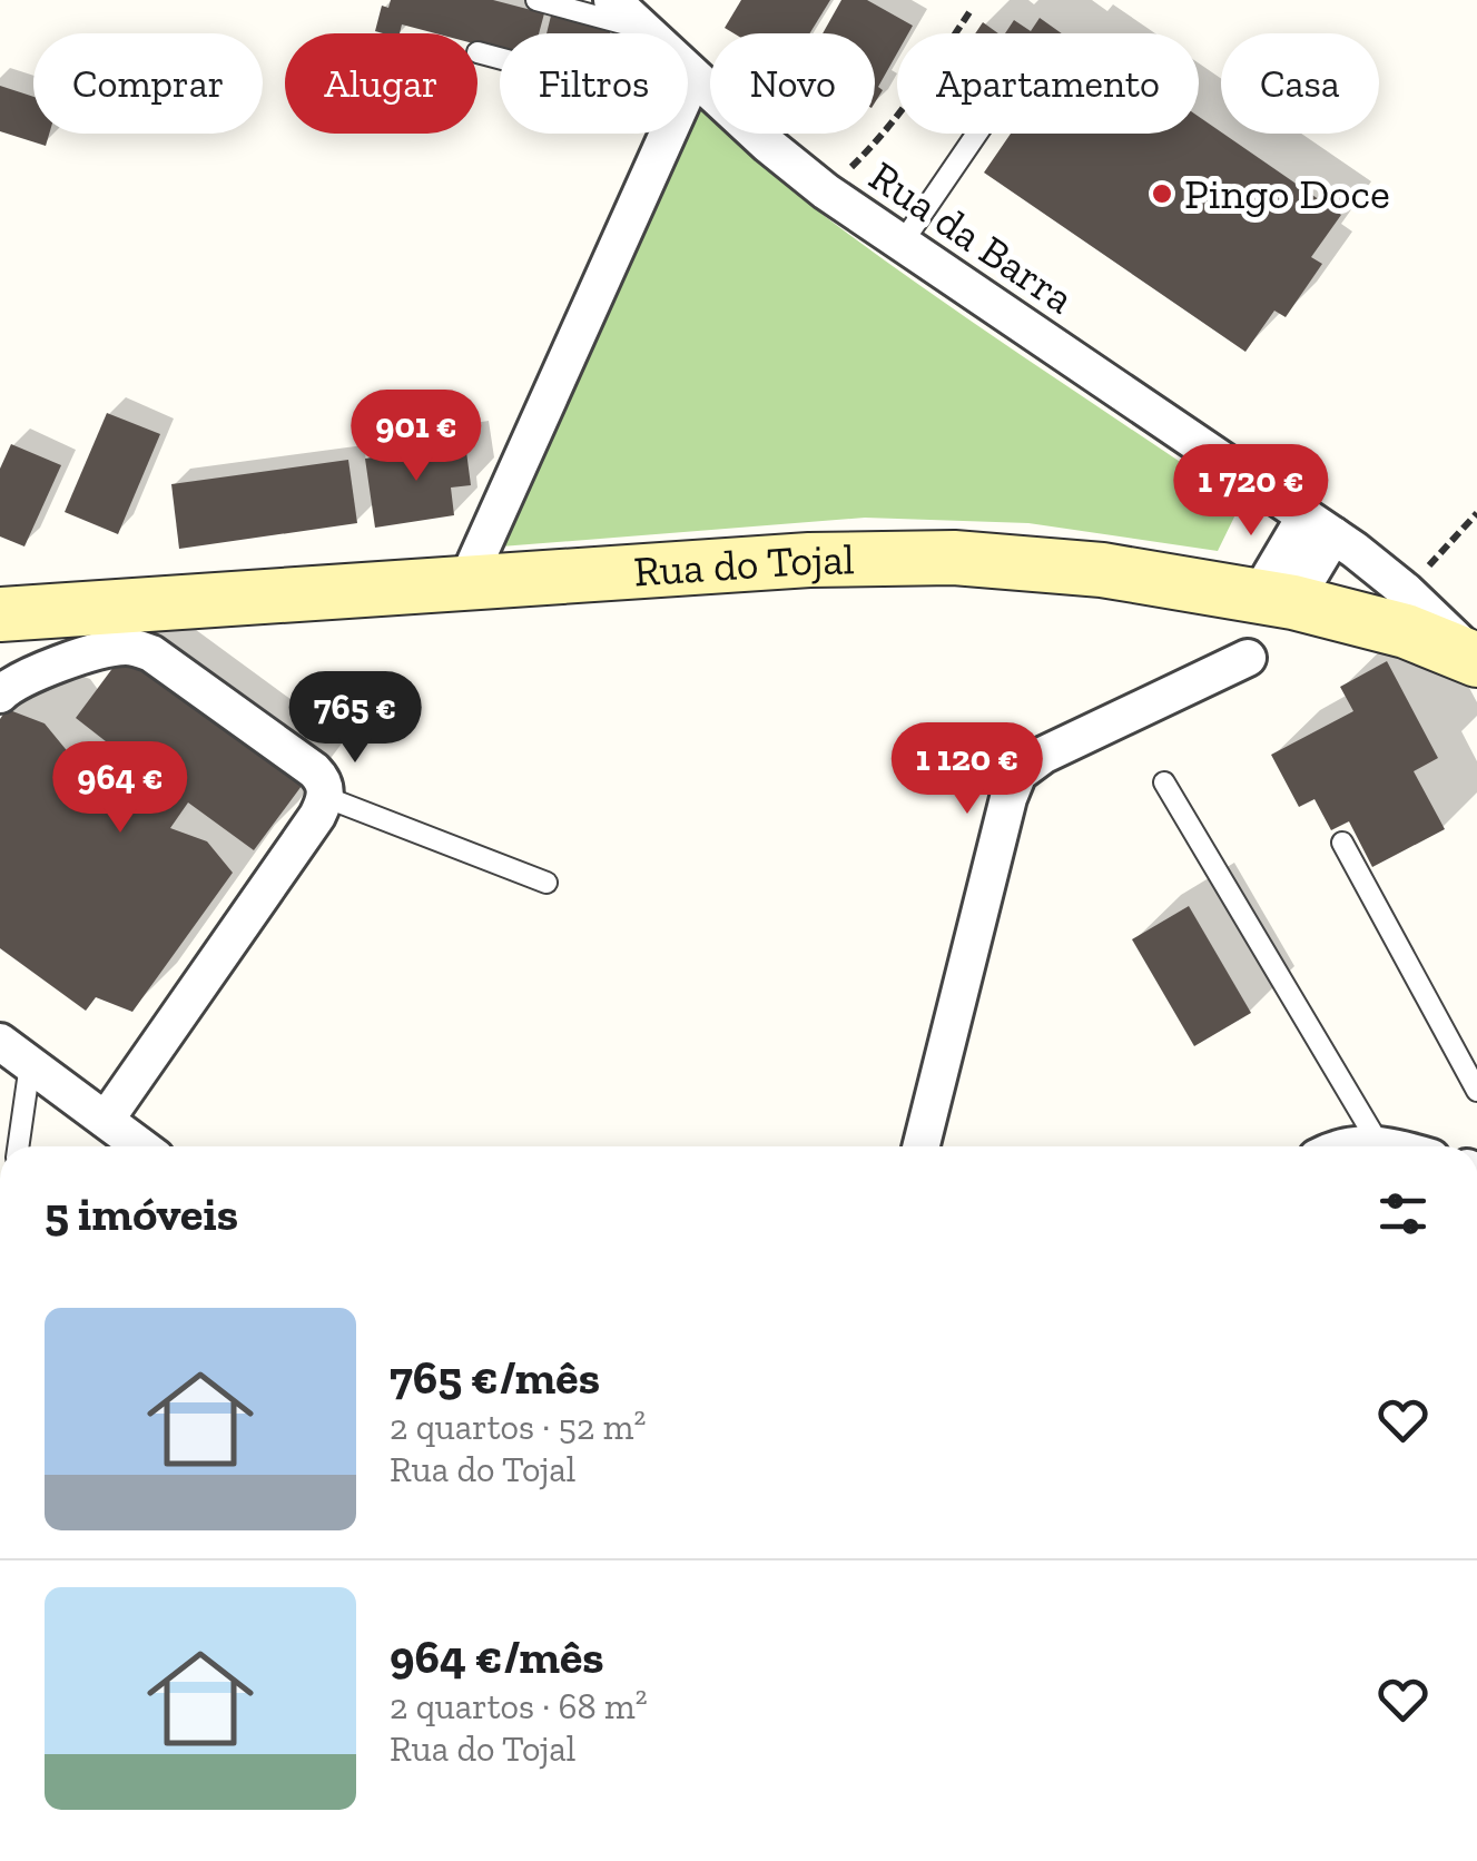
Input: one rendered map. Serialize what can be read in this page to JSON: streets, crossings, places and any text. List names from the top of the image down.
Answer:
{
  "streets": {
    "main road": ["Rua do Tojal"],
    "street": ["Rua da Barra"]
  },
  "crossings": [
    ["Rua da Barra", "Rua do Tojal"]
  ],
  "places": ["Pingo Doce"],
  "page": {
    "chip": [
      "Comprar",
      "Alugar",
      "Filtros",
      "Novo",
      "Apartamento",
      "Casa"
    ],
    "price": [
      "901 €",
      "1 720 €",
      "765 €",
      "1 120 €",
      "964 €"
    ],
    "heading": "5 imóveis",
    "list": [
      {
        "name": "765 €/mês",
        "note": "2 quartos · 52 m² · Rua do Tojal"
      },
      {
        "name": "964 €/mês",
        "note": "2 quartos · 68 m² · Rua do Tojal"
      }
    ]
  }
}
